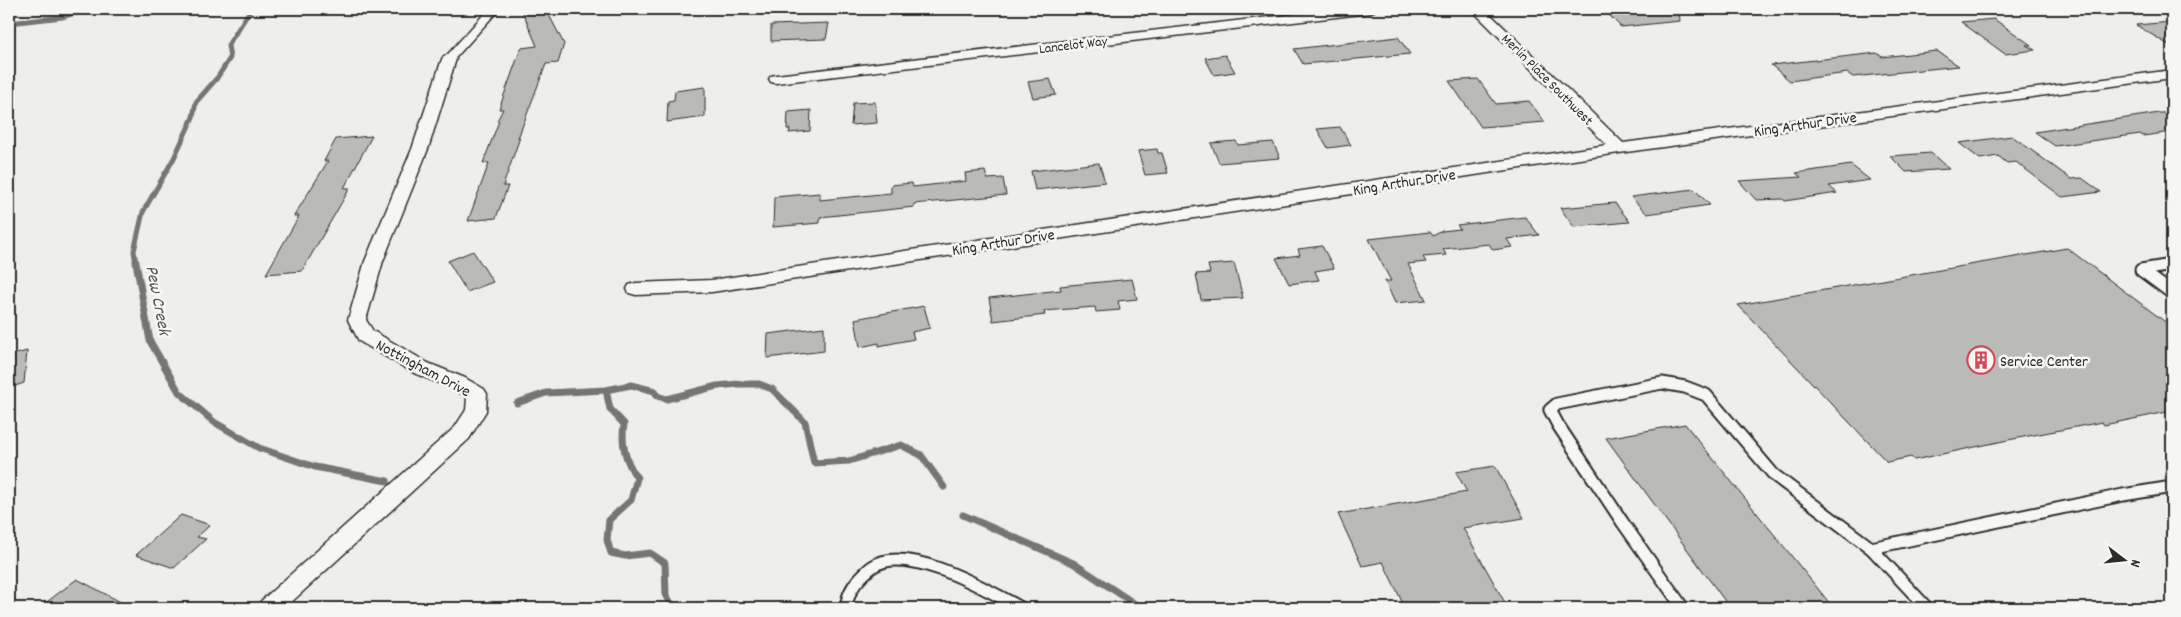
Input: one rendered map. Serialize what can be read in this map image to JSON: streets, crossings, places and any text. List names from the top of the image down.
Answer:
{
  "streets": {
    "street": [
      "Lancelot Way",
      "Merlin Place Southwest",
      "King Arthur Drive",
      "Nottingham Drive"
    ]
  },
  "crossings": [
    ["Merlin Place Southwest", "King Arthur Drive"]
  ],
  "water": ["Pew Creek"],
  "places": {
    "building": ["Service Center"]
  },
  "north": "right"
}
